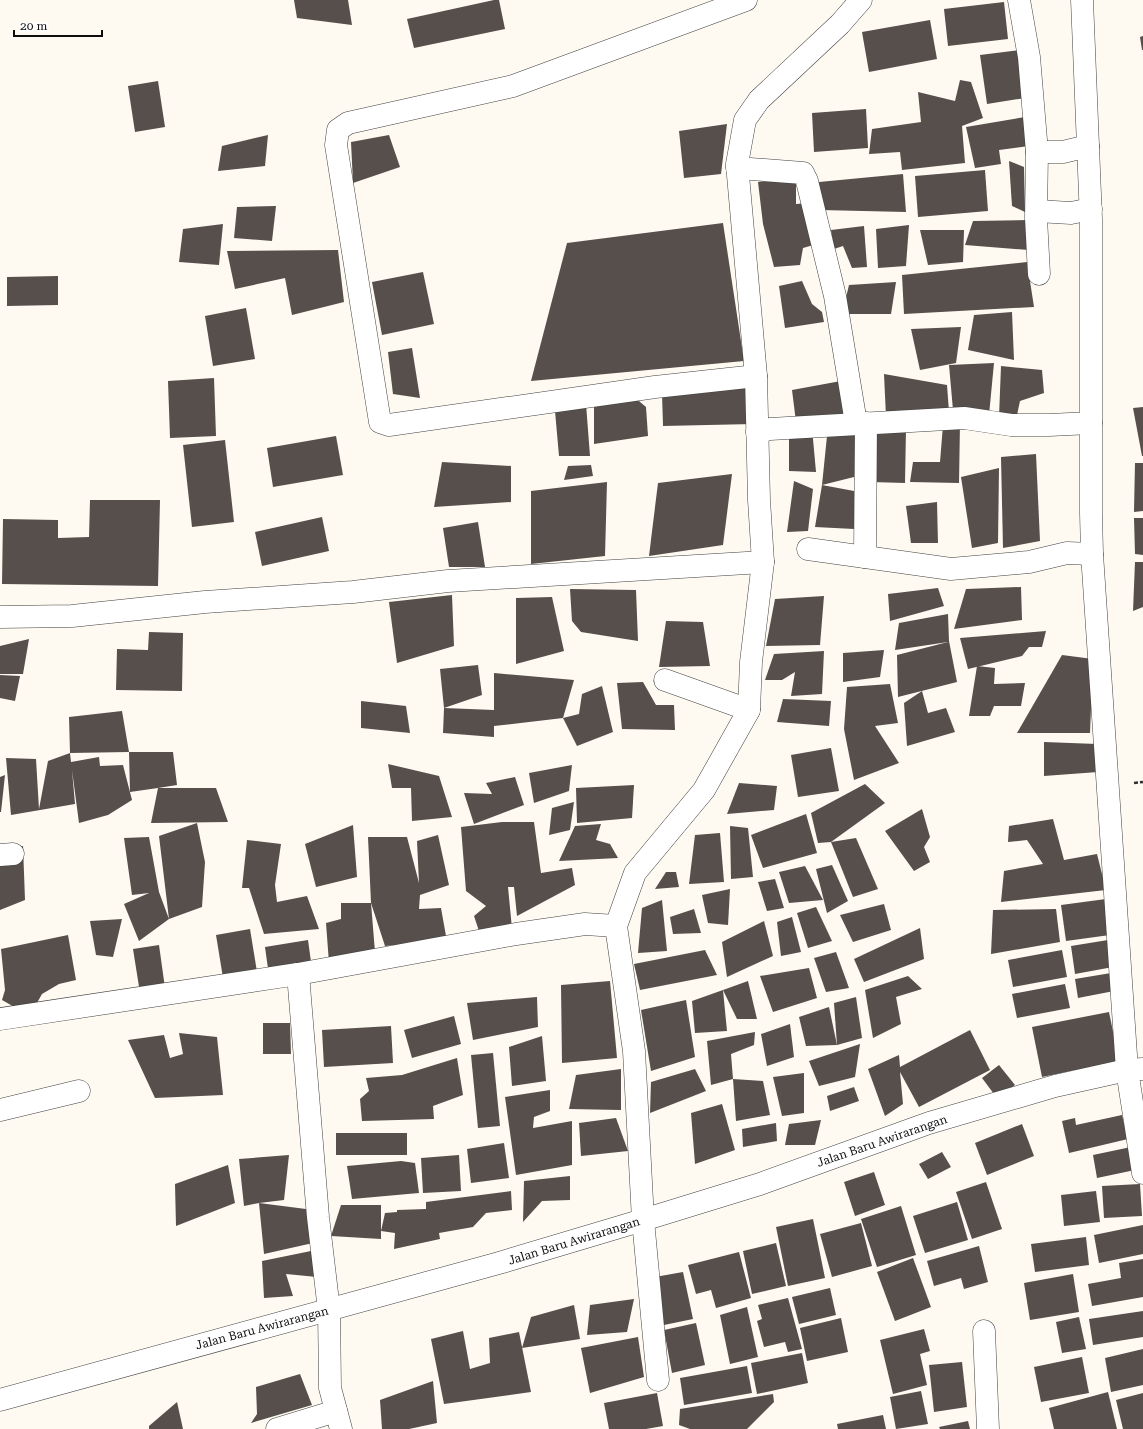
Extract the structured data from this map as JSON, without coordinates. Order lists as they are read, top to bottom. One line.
{"streets":{"street":["Jalan Baru Awirarangan"]},"scale_bar":"20 m"}
